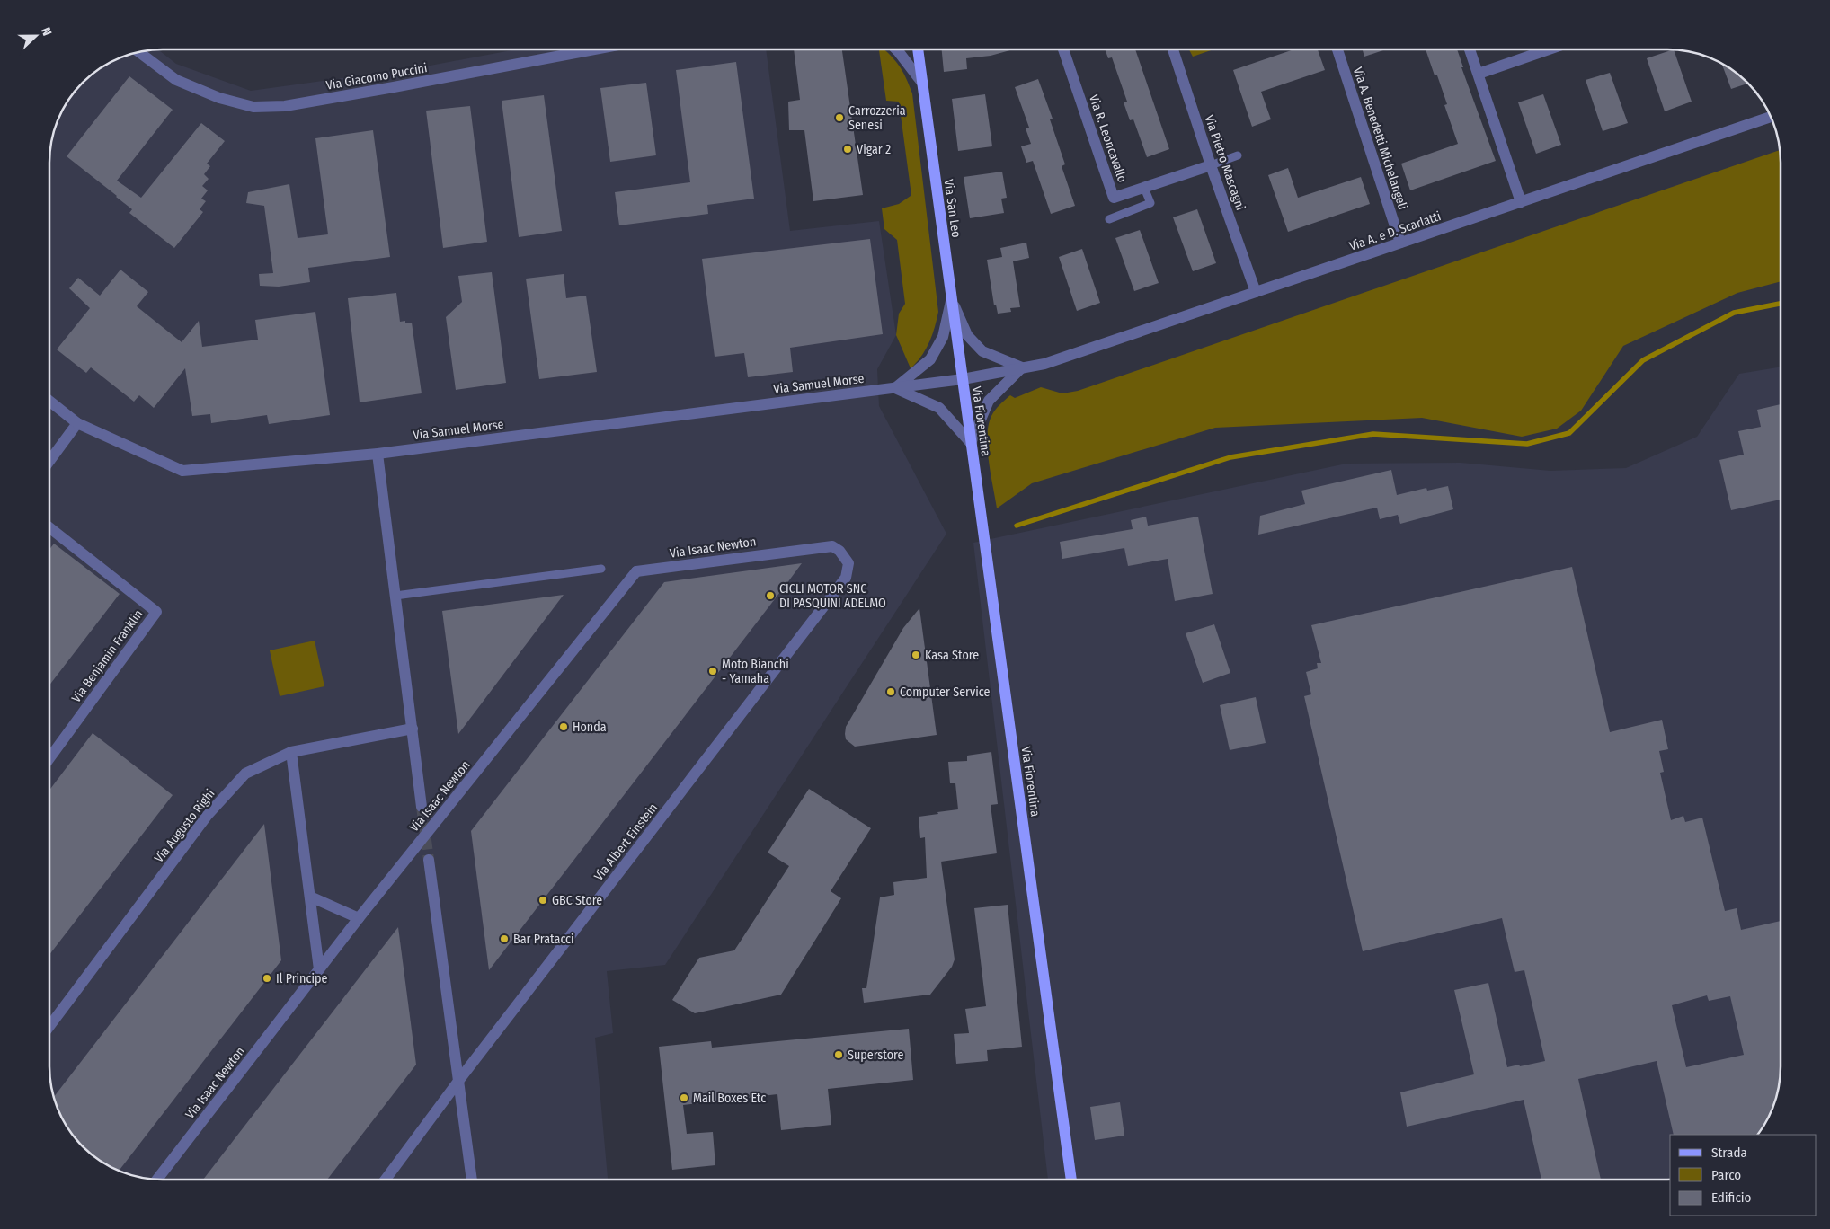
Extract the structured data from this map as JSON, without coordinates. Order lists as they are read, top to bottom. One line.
{"streets":{"main road":["Via San Leo","Via Fiorentina"],"street":["Via Giacomo Puccini","Via R. Leoncavallo","Via A. Benedetti Michelangeli","Via Pietro Mascagni","Via A. e D. Scarlatti","Via Samuel Morse","Via Isaac Newton","Via Benjamin Franklin","Via Augusto Righi","Via Albert Einstein"]},"crossings":[["Via R. Leoncavallo","Via Pietro Mascagni"],["Via A. Benedetti Michelangeli","Via A. e D. Scarlatti"],["Via Pietro Mascagni","Via A. e D. Scarlatti"],["Via San Leo","Via A. e D. Scarlatti"],["Via San Leo","Via Samuel Morse"],["Via San Leo","Via Fiorentina"],["Via A. e D. Scarlatti","Via Samuel Morse"],["Via A. e D. Scarlatti","Via Fiorentina"],["Via Samuel Morse","Via Fiorentina"],["Via Isaac Newton","Via Albert Einstein"]],"places":["Carrozzeria Senesi","Vigar 2","CICLI MOTOR SNC DI PASQUINI ADELMO","Kasa Store","Moto Bianchi - Yamaha","Computer Service","Honda","GBC Store","Bar Pratacci","Il Principe","Superstore","Mail Boxes Etc"],"legend":["Strada","Parco","Edificio"],"north":"right"}
